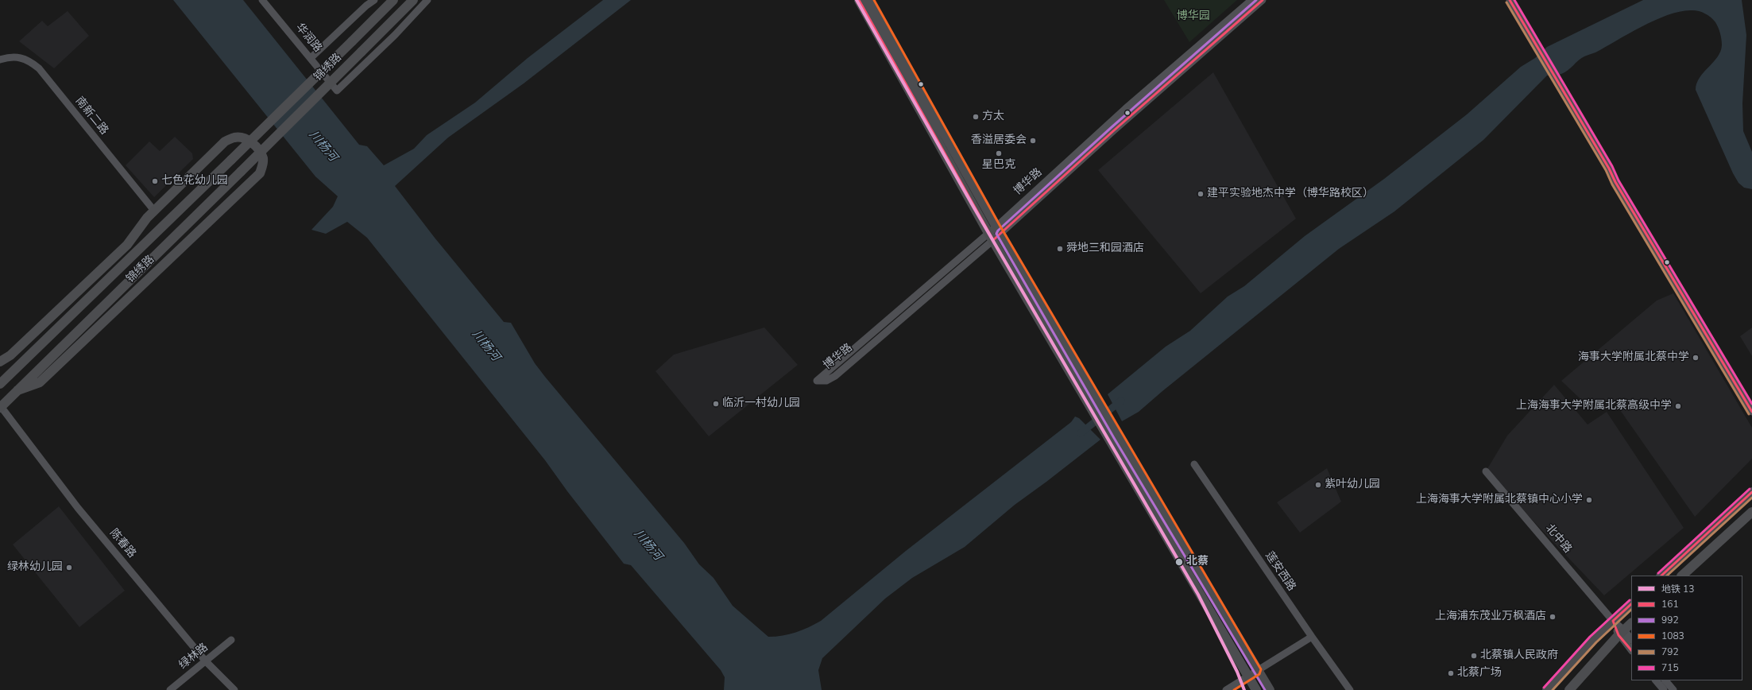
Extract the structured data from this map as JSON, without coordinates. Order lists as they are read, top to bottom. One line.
{"streets":{"main road":["锦绣路"],"street":["华润路","南新二路","博华路","北中路","陈春路","莲安西路","绿林路"]},"crossings":[["锦绣路","南新二路"],["锦绣路","陈春路"],["陈春路","绿林路"]],"water":["川杨河"],"parks":["博华园"],"places":["方太","香溢居委会","星巴克","七色花幼儿园","建平实验地杰中学（博华路校区）","舜地三和园酒店","海事大学附属北蔡中学","临沂一村幼儿园","上海海事大学附属北蔡高级中学","紫叶幼儿园","上海海事大学附属北蔡镇中心小学","北蔡","绿林幼儿园","上海浦东茂业万枫酒店","北蔡镇人民政府","北蔡广场"],"lines":["metro line 13","transit line 161","transit line 992","transit line 1083","transit line 715","transit line 792"],"legend":["地铁 13","161","992","1083","792","715"]}
